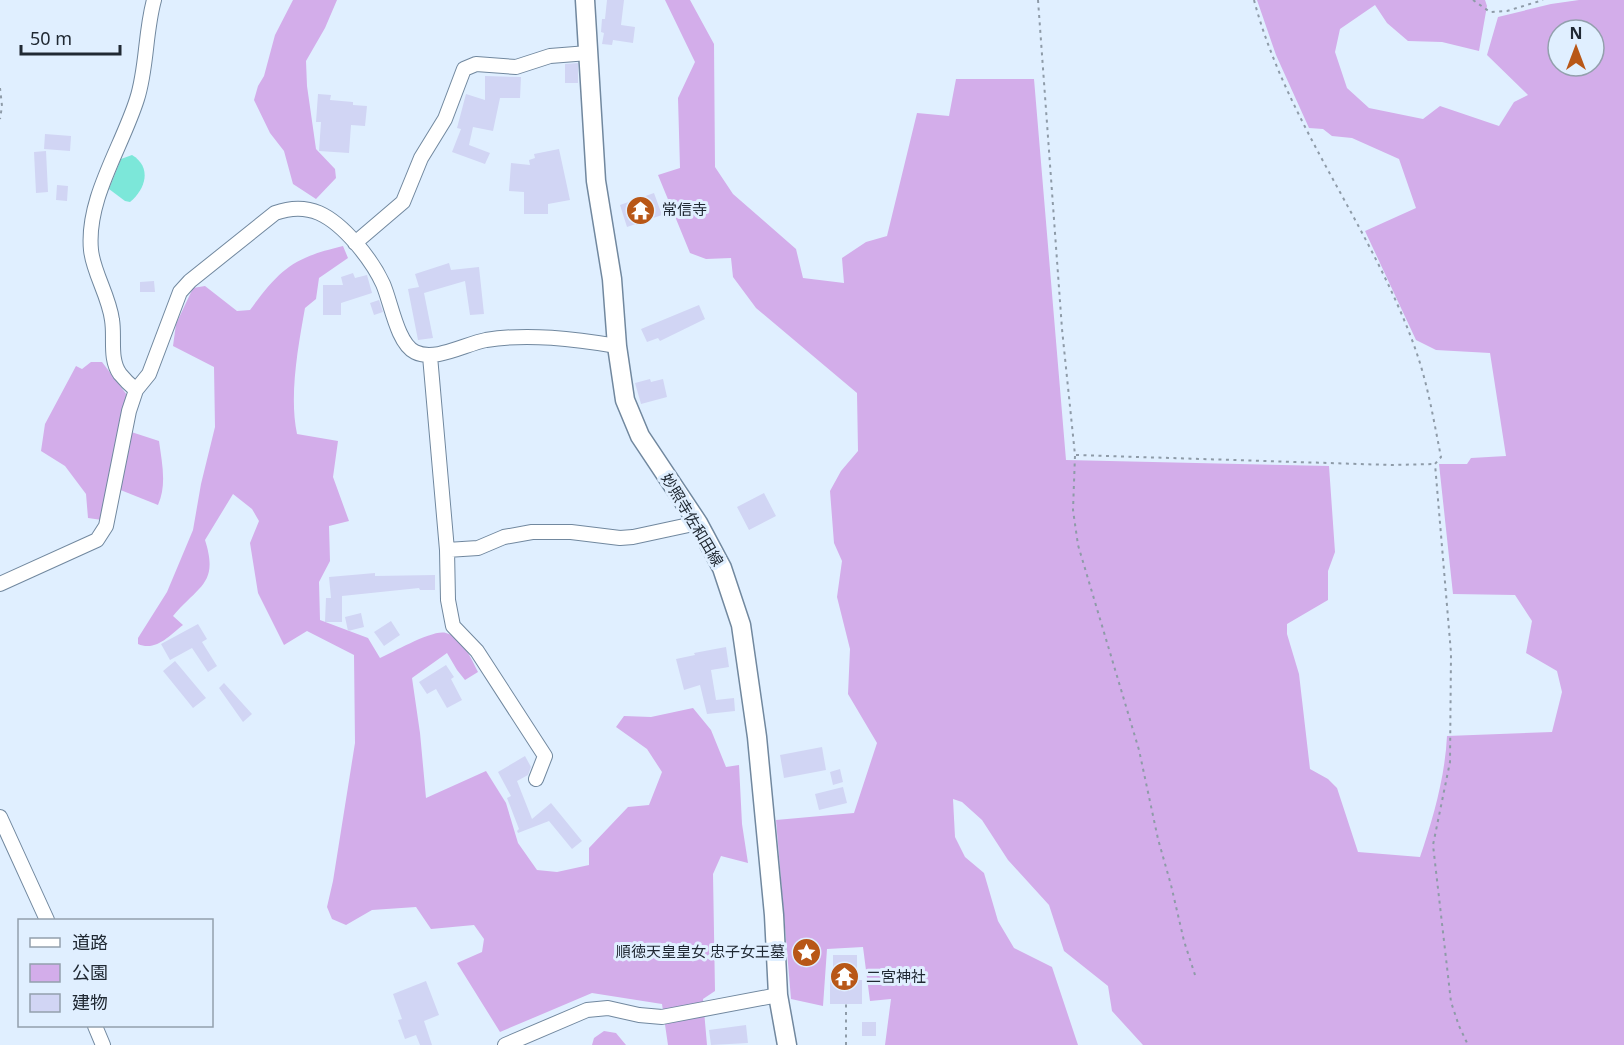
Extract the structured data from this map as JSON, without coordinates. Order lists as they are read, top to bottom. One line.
{"streets":{"main road":["妙照寺佐和田線"]},"places":{"temple":["常信寺","二宮神社"],"place":["順徳天皇皇女 忠子女王墓"]},"legend":["道路","公園","建物"],"scale_bar":"50 m","north":"top"}
